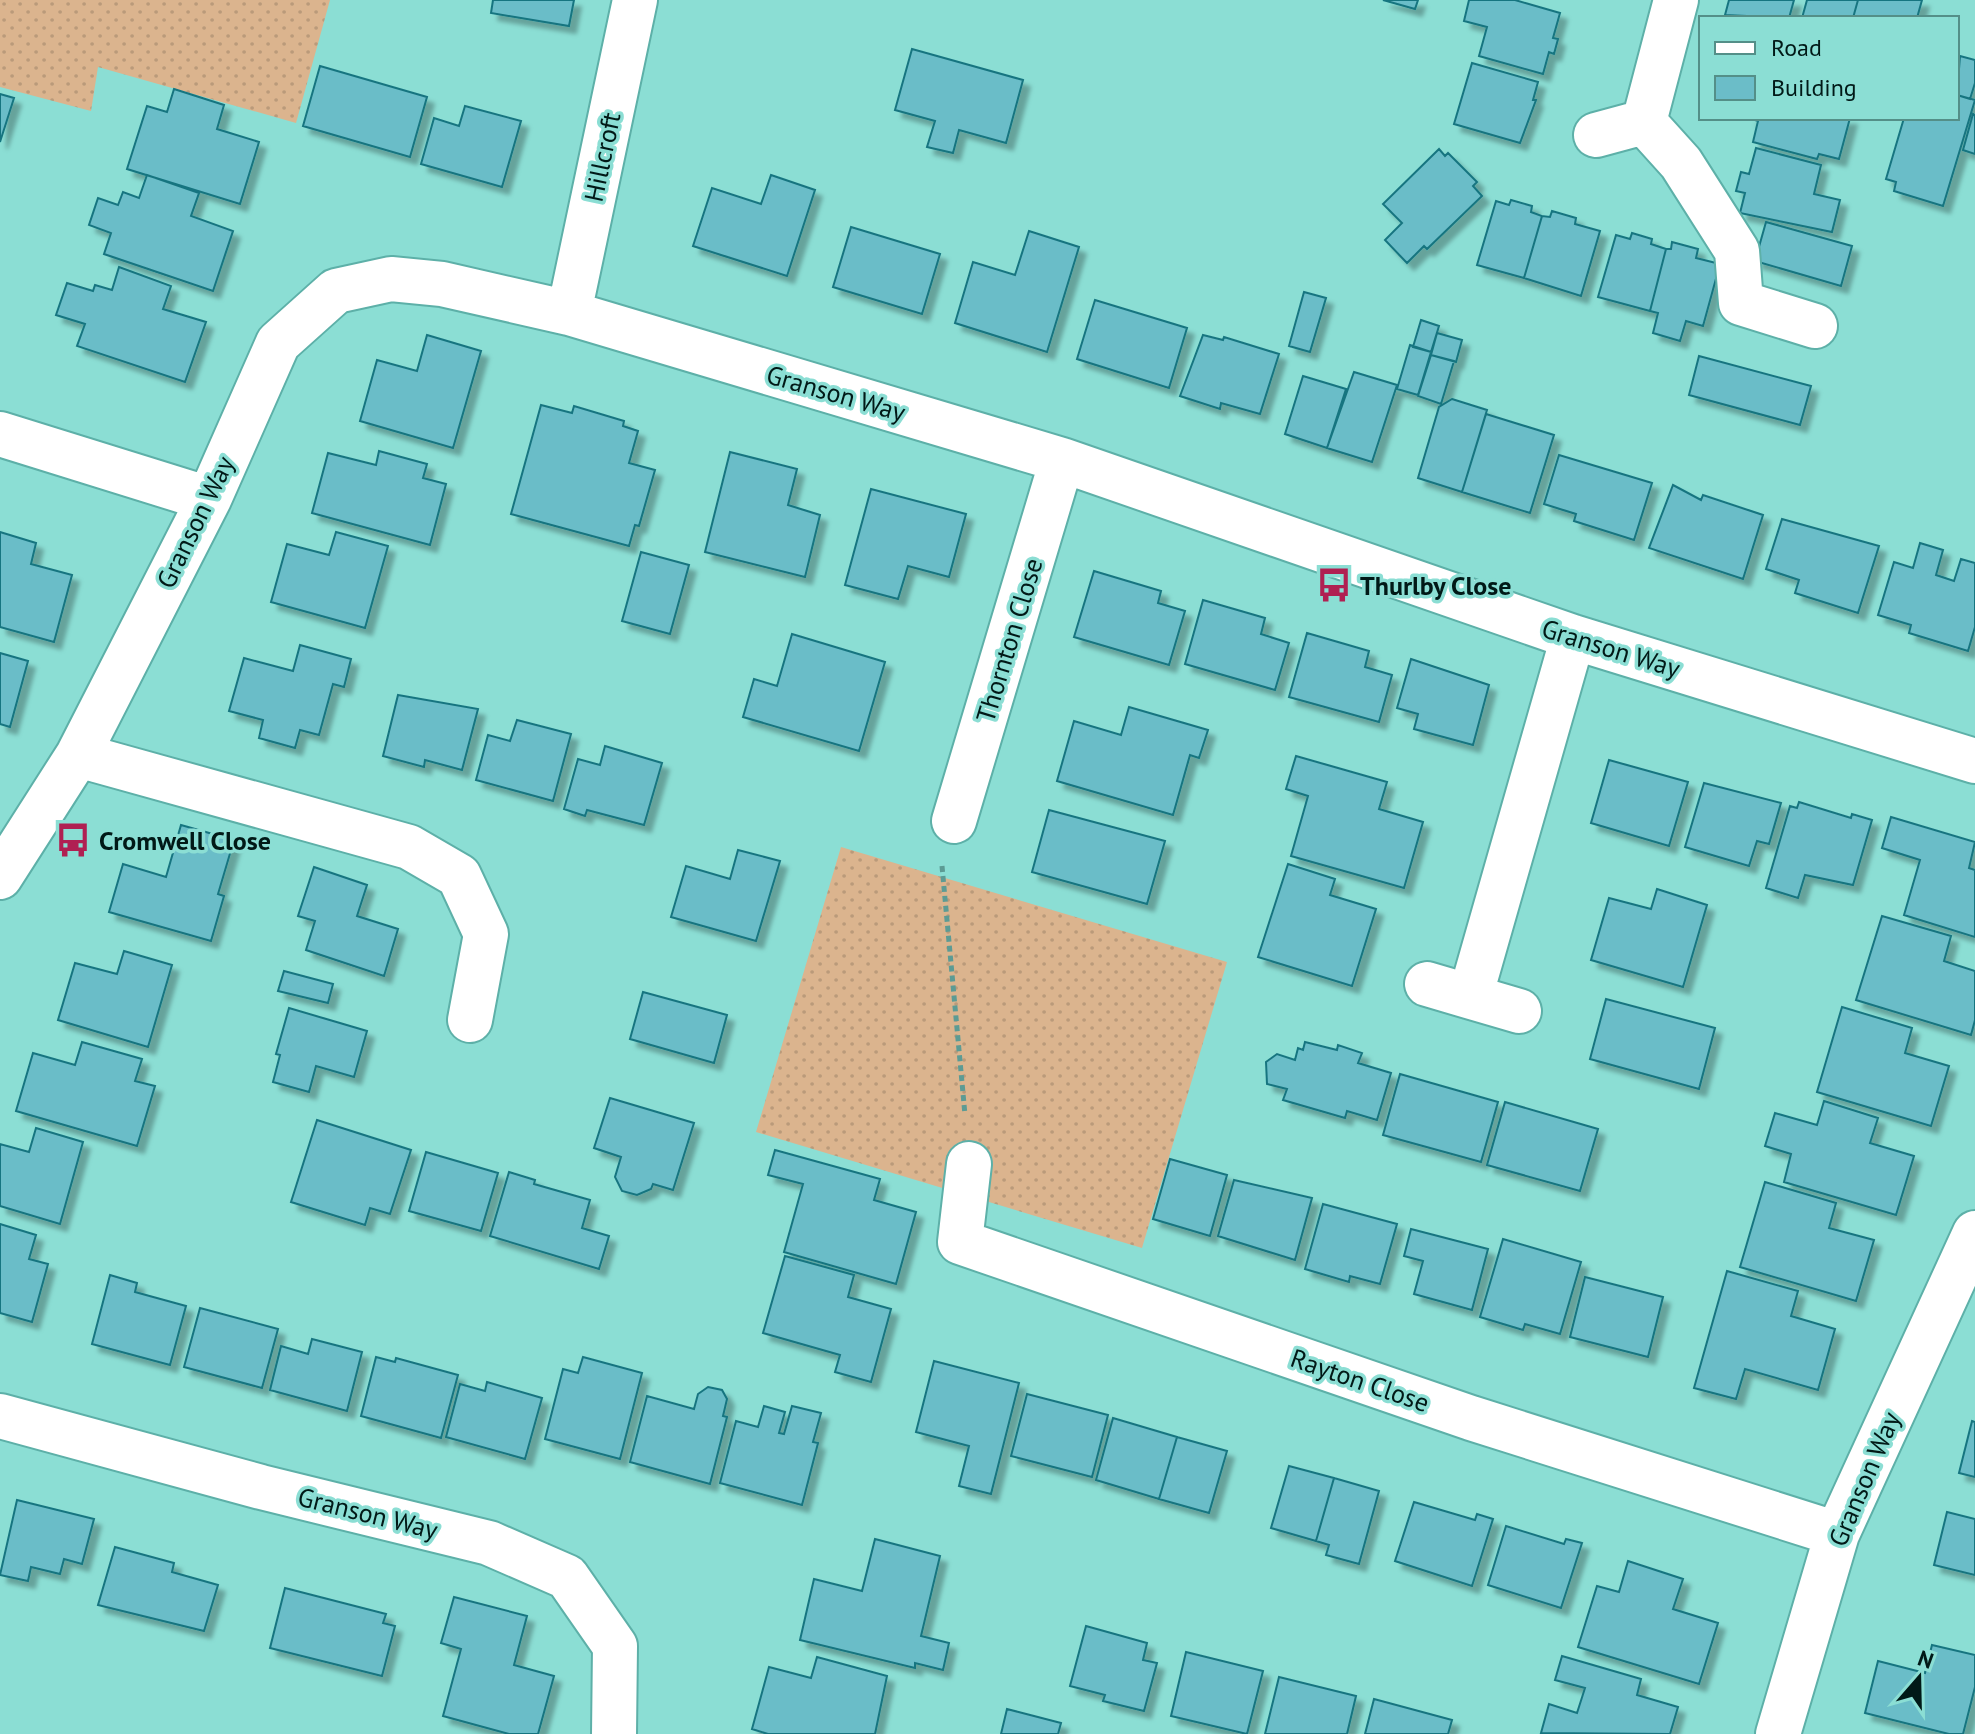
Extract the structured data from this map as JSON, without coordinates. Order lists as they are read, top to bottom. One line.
{"streets":{"street":["Hillcroft","Granson Way","Thornton Close","Rayton Close"]},"crossings":[["Hillcroft","Granson Way"],["Granson Way","Thornton Close"],["Granson Way","Rayton Close"]],"places":{"bus stop":["Thurlby Close","Cromwell Close"]},"legend":["Road","Building"],"north":"top"}
